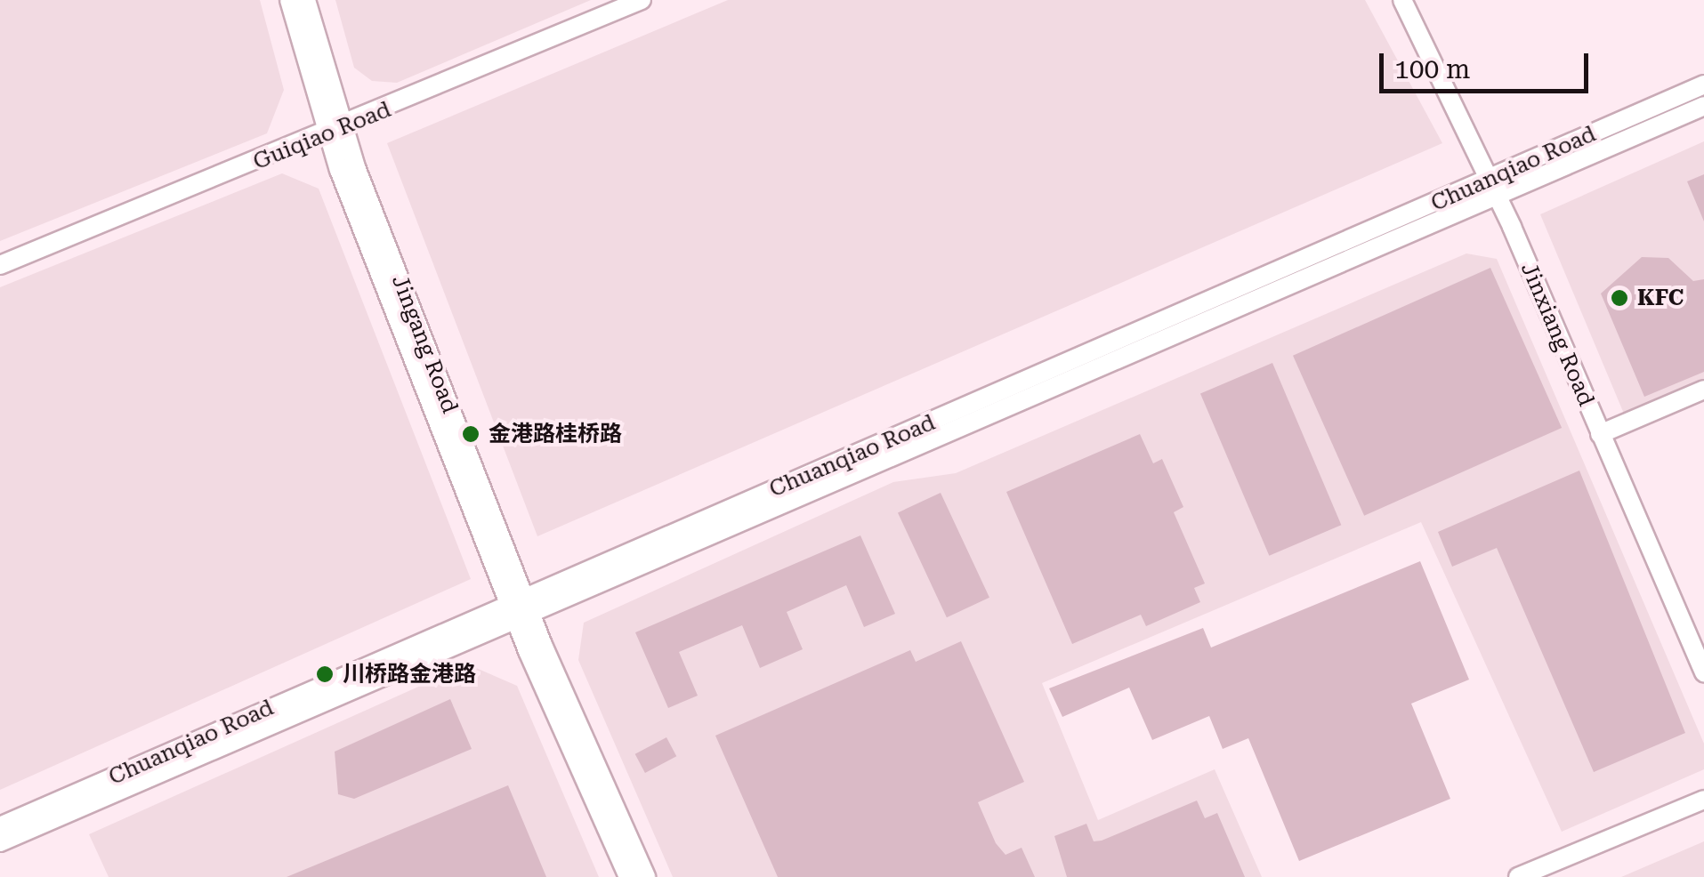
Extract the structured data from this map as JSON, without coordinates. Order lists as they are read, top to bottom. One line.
{"streets":{"street":["Guiqiao Road","Chuanqiao Road","Jinxiang Road","Jingang Road"]},"crossings":[["Guiqiao Road","Jingang Road"],["Chuanqiao Road","Jinxiang Road"],["Chuanqiao Road","Jingang Road"]],"places":["KFC","金港路桂桥路","川桥路金港路"],"scale_bar":"100 m"}
